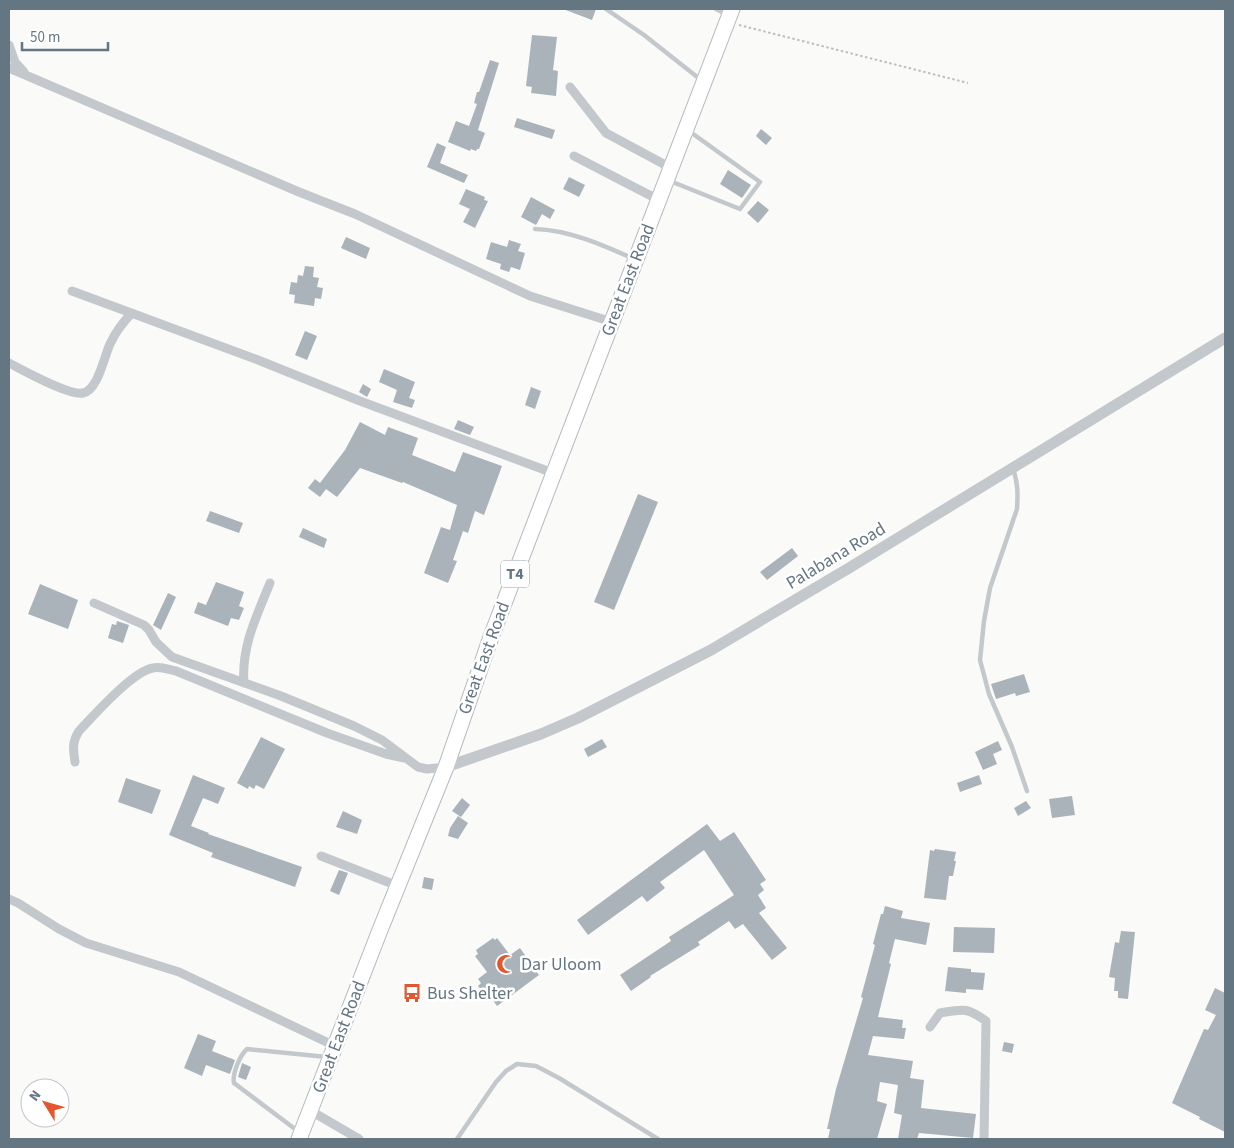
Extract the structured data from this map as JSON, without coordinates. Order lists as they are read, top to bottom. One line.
{"streets":{"highway":["Great East Road","T4"],"street":["Palabana Road"]},"crossings":[["Great East Road","Palabana Road"]],"places":{"mosque":["Dar Uloom"],"bus stop":["Bus Shelter"]},"scale_bar":"50 m","north":"top left"}
